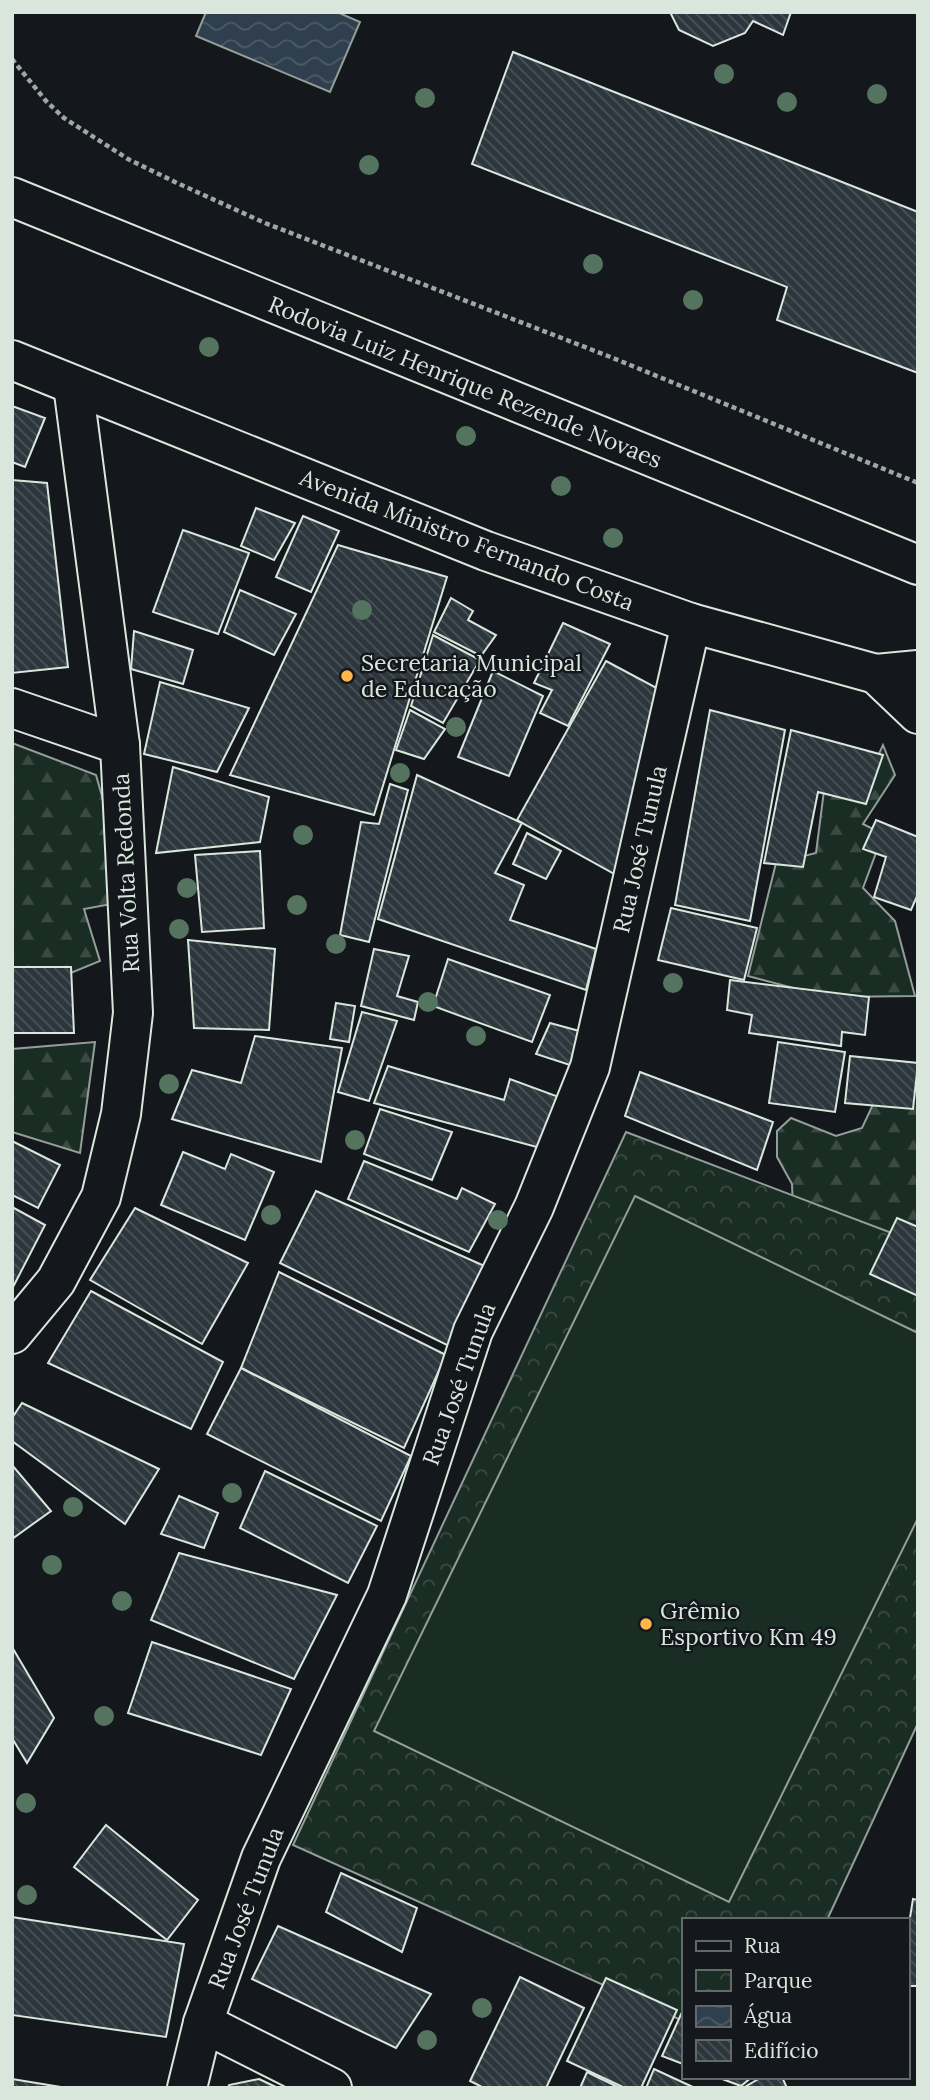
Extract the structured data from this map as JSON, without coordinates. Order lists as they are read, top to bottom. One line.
{"streets":{"main road":["Rodovia Luiz Henrique Rezende Novaes","Avenida Ministro Fernando Costa","Rua José Tunula","Rua Volta Redonda"]},"crossings":[["Avenida Ministro Fernando Costa","Rua José Tunula"],["Avenida Ministro Fernando Costa","Rua Volta Redonda"]],"places":["Secretaria Municipal de Educação","Grêmio Esportivo Km 49"],"legend":["Rua","Parque","Água","Edifício"]}
